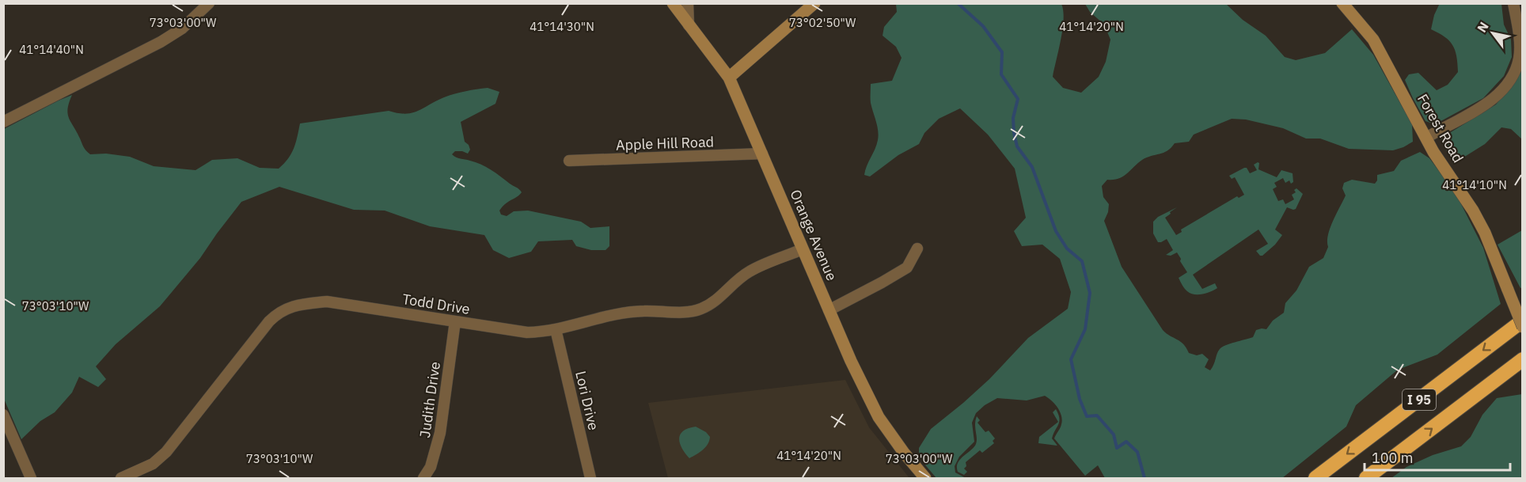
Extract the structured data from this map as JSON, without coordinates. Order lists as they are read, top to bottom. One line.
{"streets":{"highway":["I 95"],"main road":["Forest Road","Orange Avenue"],"street":["Apple Hill Road","Todd Drive","Judith Drive","Lori Drive"]},"crossings":[["Apple Hill Road","Orange Avenue"],["Orange Avenue","Todd Drive"],["Todd Drive","Judith Drive"],["Todd Drive","Lori Drive"]],"scale_bar":"100 m","north":"top left","coordinates":["73°03'00\"W","73°02'50\"W","41°14'30\"N","41°14'20\"N","41°14'40\"N","41°14'10\"N","73°03'10\"W"]}
